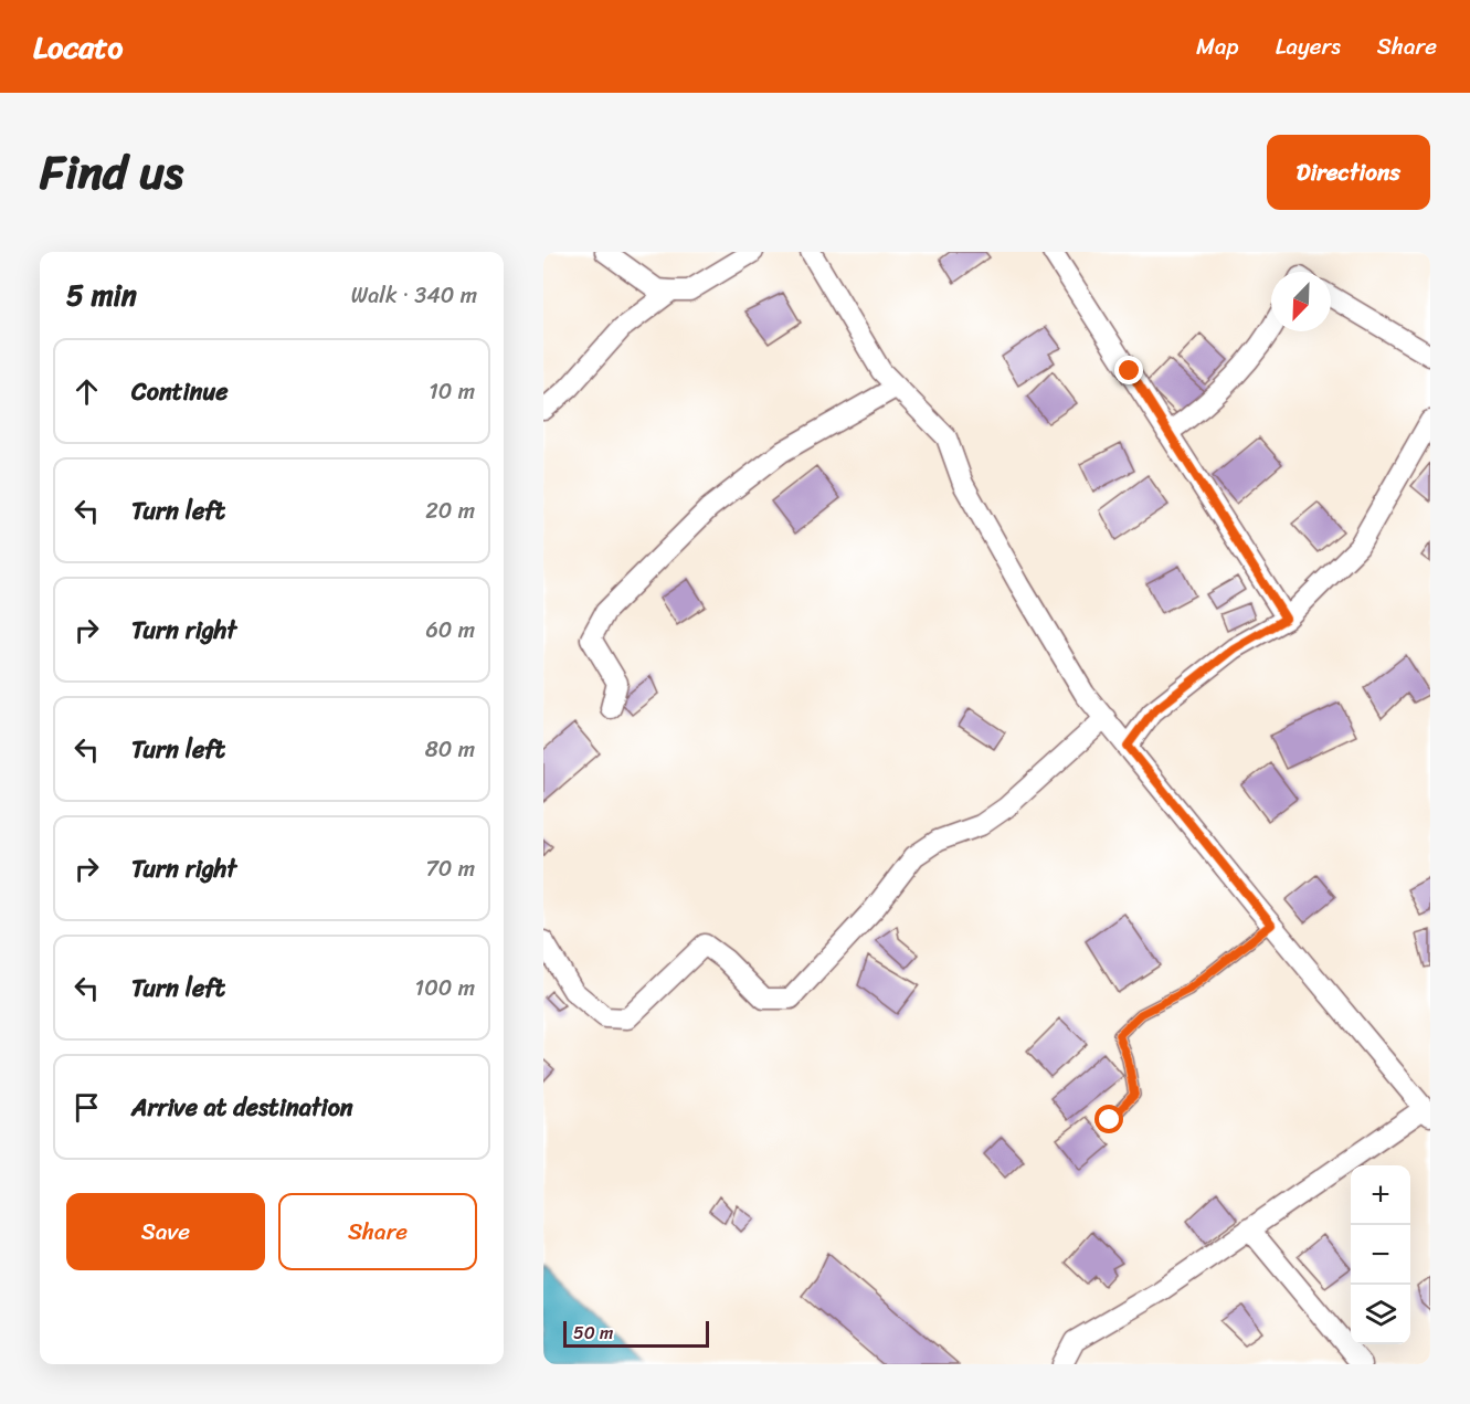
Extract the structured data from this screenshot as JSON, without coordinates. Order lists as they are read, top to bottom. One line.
{"scale_bar":"50 m","north":"bottom left","page":{"header":"Locato","nav":["Map","Layers","Share"],"title":"Find us","buttons":["Directions",["Save","Share"]],"heading":["5 min","Walk · 340 m"],"list":[["Continue","10 m"],["Turn left","20 m"],["Turn right","60 m"],["Turn left","80 m"],["Turn right","70 m"],["Turn left","100 m"],"Arrive at destination"],"map_buttons":["+","−"],"scale":"50 m"}}
